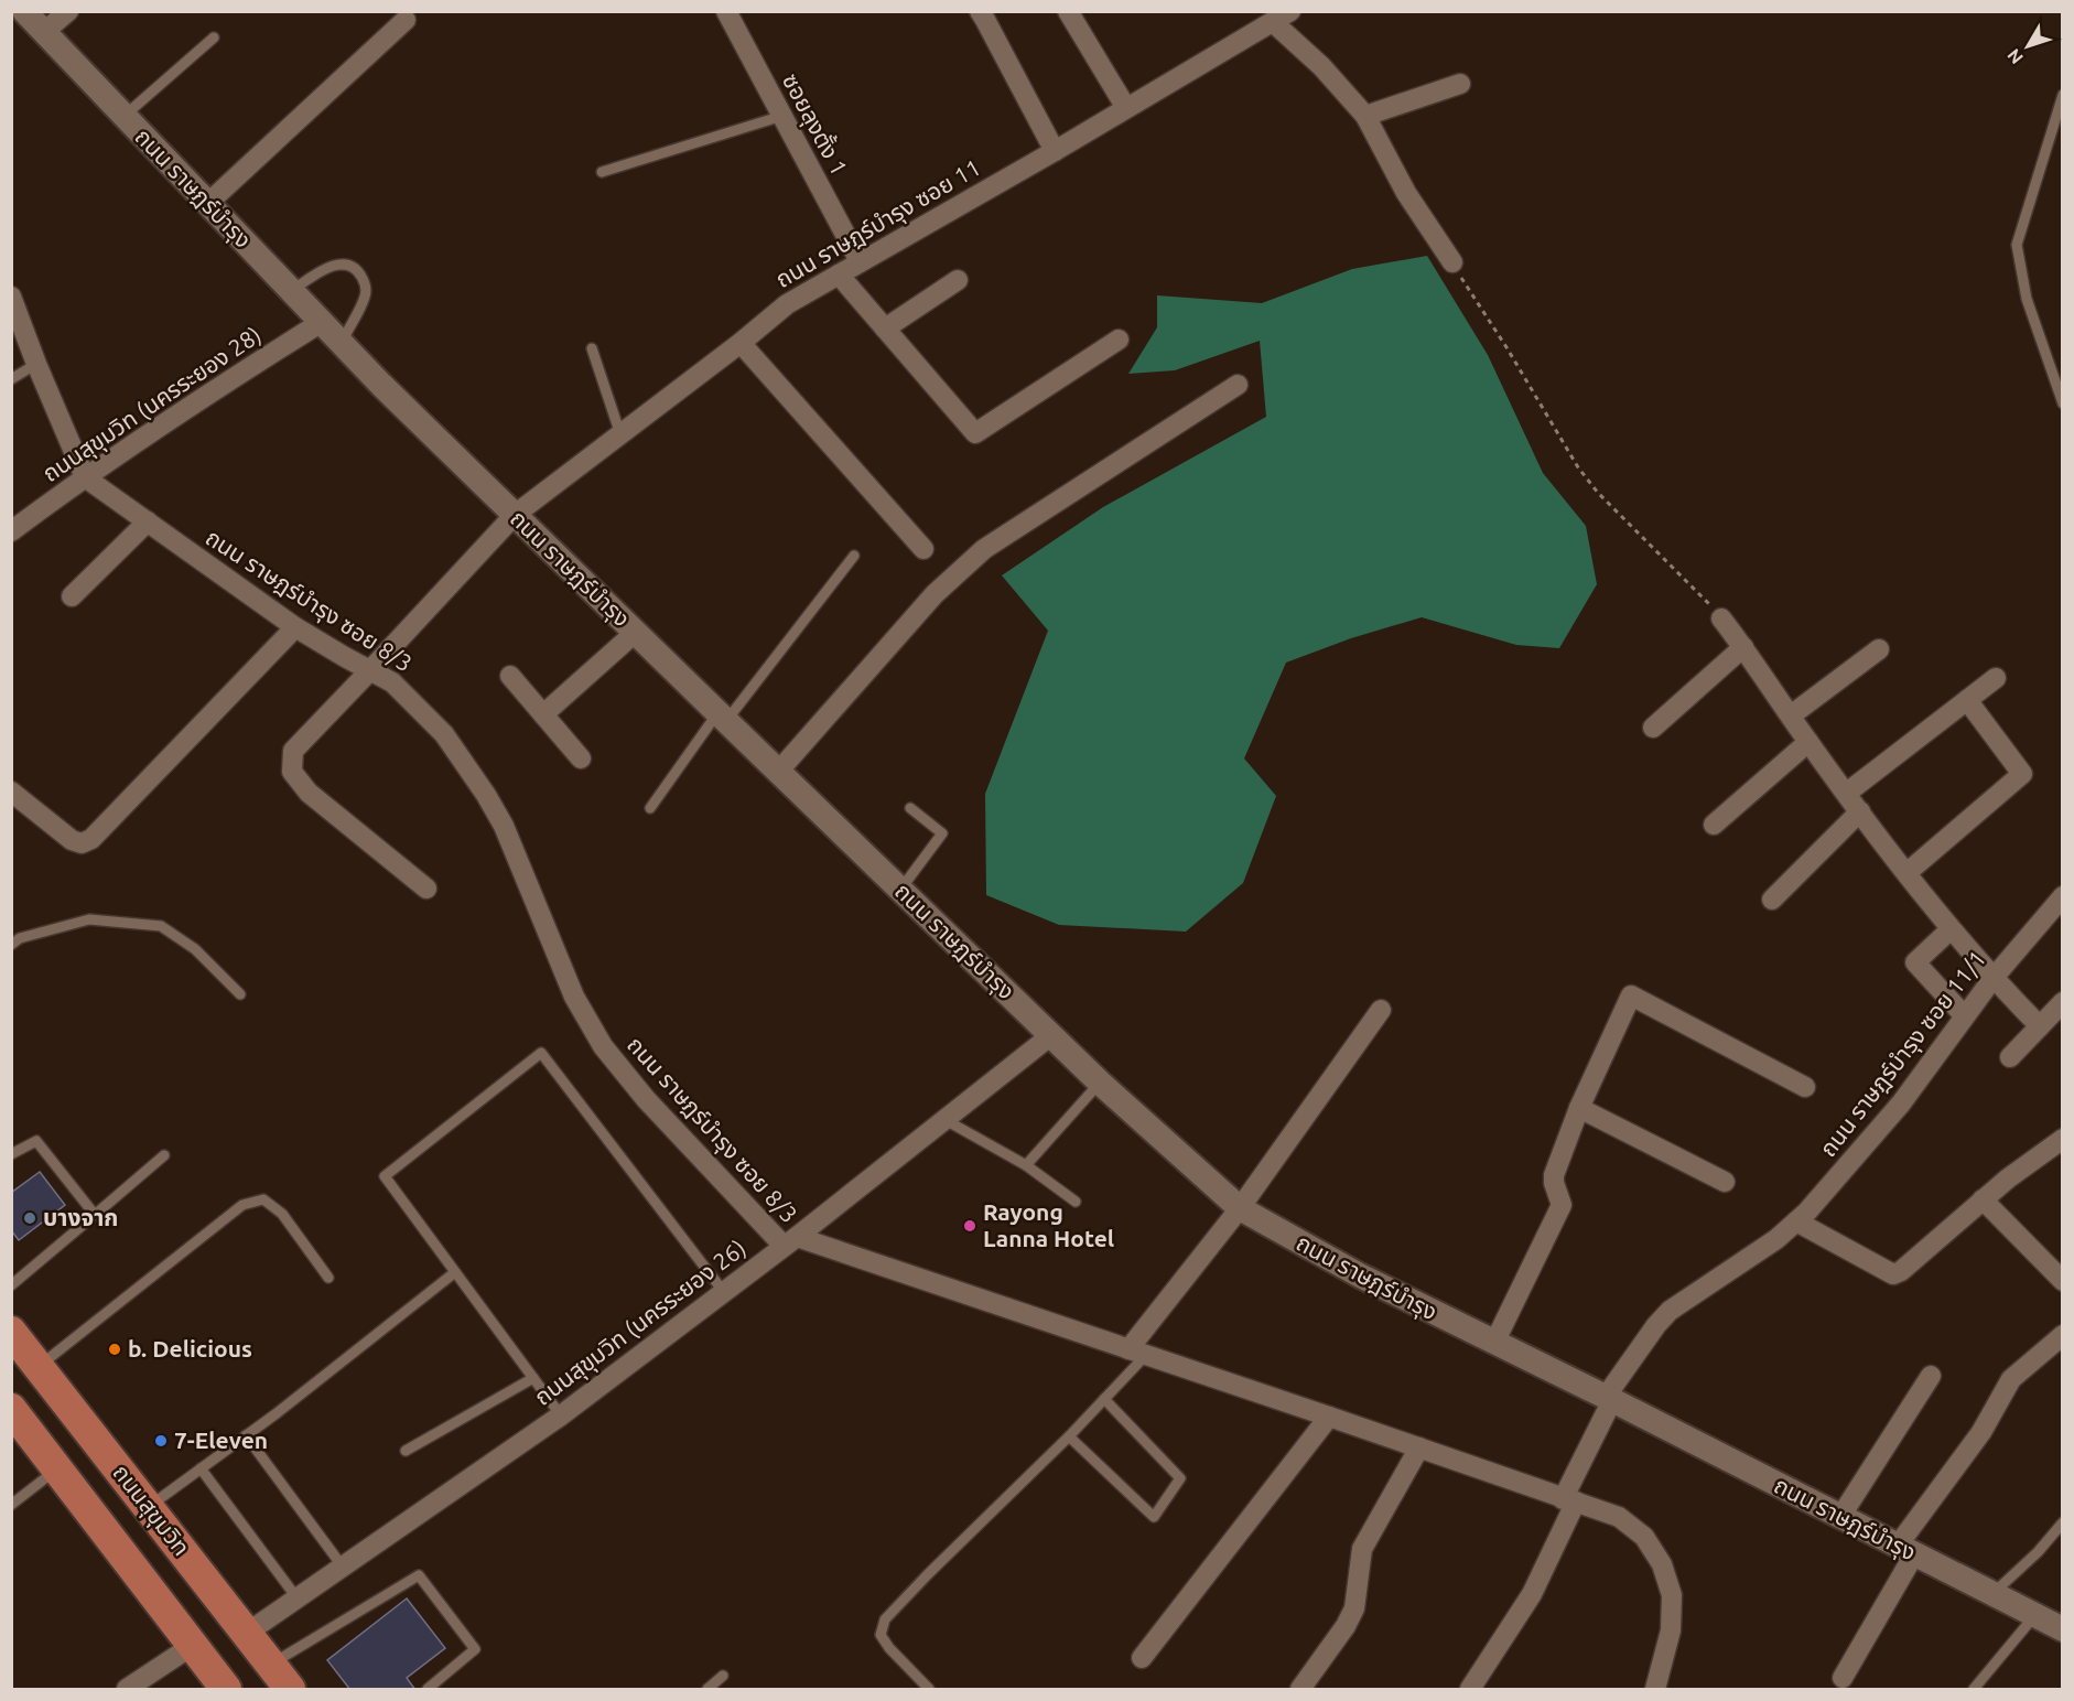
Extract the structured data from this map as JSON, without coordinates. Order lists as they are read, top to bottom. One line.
{"streets":{"main road":["ถนนสุขุมวิท"],"street":["ซอยลุงตั้ง 1","ถนน ราษฎร์บำรุง","ถนน ราษฎร์บำรุง ซอย 11","ถนนสุขุมวิท (นครระยอง 28)","ถนน ราษฎร์บำรุง ซอย 8/3","ถนน ราษฎร์บำรุง ซอย 11/1","ถนนสุขุมวิท (นครระยอง 26)"]},"crossings":[["ซอยลุงตั้ง 1","ถนน ราษฎร์บำรุง ซอย 11"],["ถนน ราษฎร์บำรุง","ถนน ราษฎร์บำรุง ซอย 11"],["ถนน ราษฎร์บำรุง","ถนนสุขุมวิท (นครระยอง 28)"],["ถนน ราษฎร์บำรุง","ถนน ราษฎร์บำรุง ซอย 11/1"],["ถนน ราษฎร์บำรุง","ถนนสุขุมวิท (นครระยอง 26)"],["ถนน ราษฎร์บำรุง ซอย 11","ถนน ราษฎร์บำรุง ซอย 8/3"],["ถนนสุขุมวิท (นครระยอง 28)","ถนน ราษฎร์บำรุง ซอย 8/3"],["ถนน ราษฎร์บำรุง ซอย 8/3","ถนนสุขุมวิท (นครระยอง 26)"],["ถนนสุขุมวิท (นครระยอง 26)","ถนนสุขุมวิท"]],"places":["บางจาก","Rayong Lanna Hotel","b. Delicious","7-Eleven"],"north":"bottom left"}
